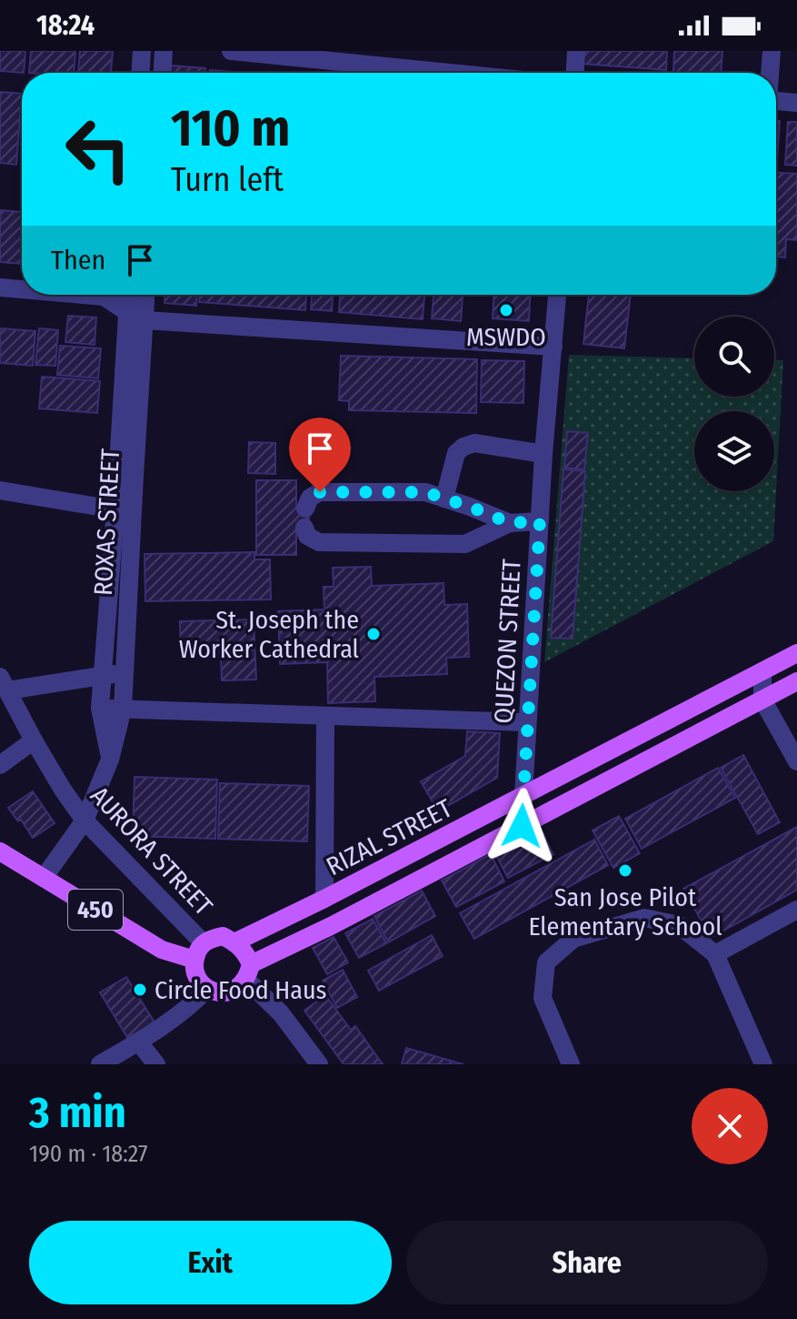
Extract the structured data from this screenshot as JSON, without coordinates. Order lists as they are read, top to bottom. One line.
{"streets":{"main road":["RIZAL STREET","450"],"street":["ROXAS STREET","QUEZON STREET","AURORA STREET"]},"crossings":[["ROXAS STREET","AURORA STREET"],["ROXAS STREET","450"],["QUEZON STREET","RIZAL STREET"],["RIZAL STREET","AURORA STREET"],["RIZAL STREET","450"],["AURORA STREET","450"]],"places":["MSWDO","St. Joseph the Worker Cathedral","San Jose Pilot Elementary School","Circle Food Haus"],"page":{"status":"18:24","turn":["110 m","Turn left"],"then":"Then","heading":["3 min","190 m · 18:27"],"buttons":["Exit","Share"]}}
